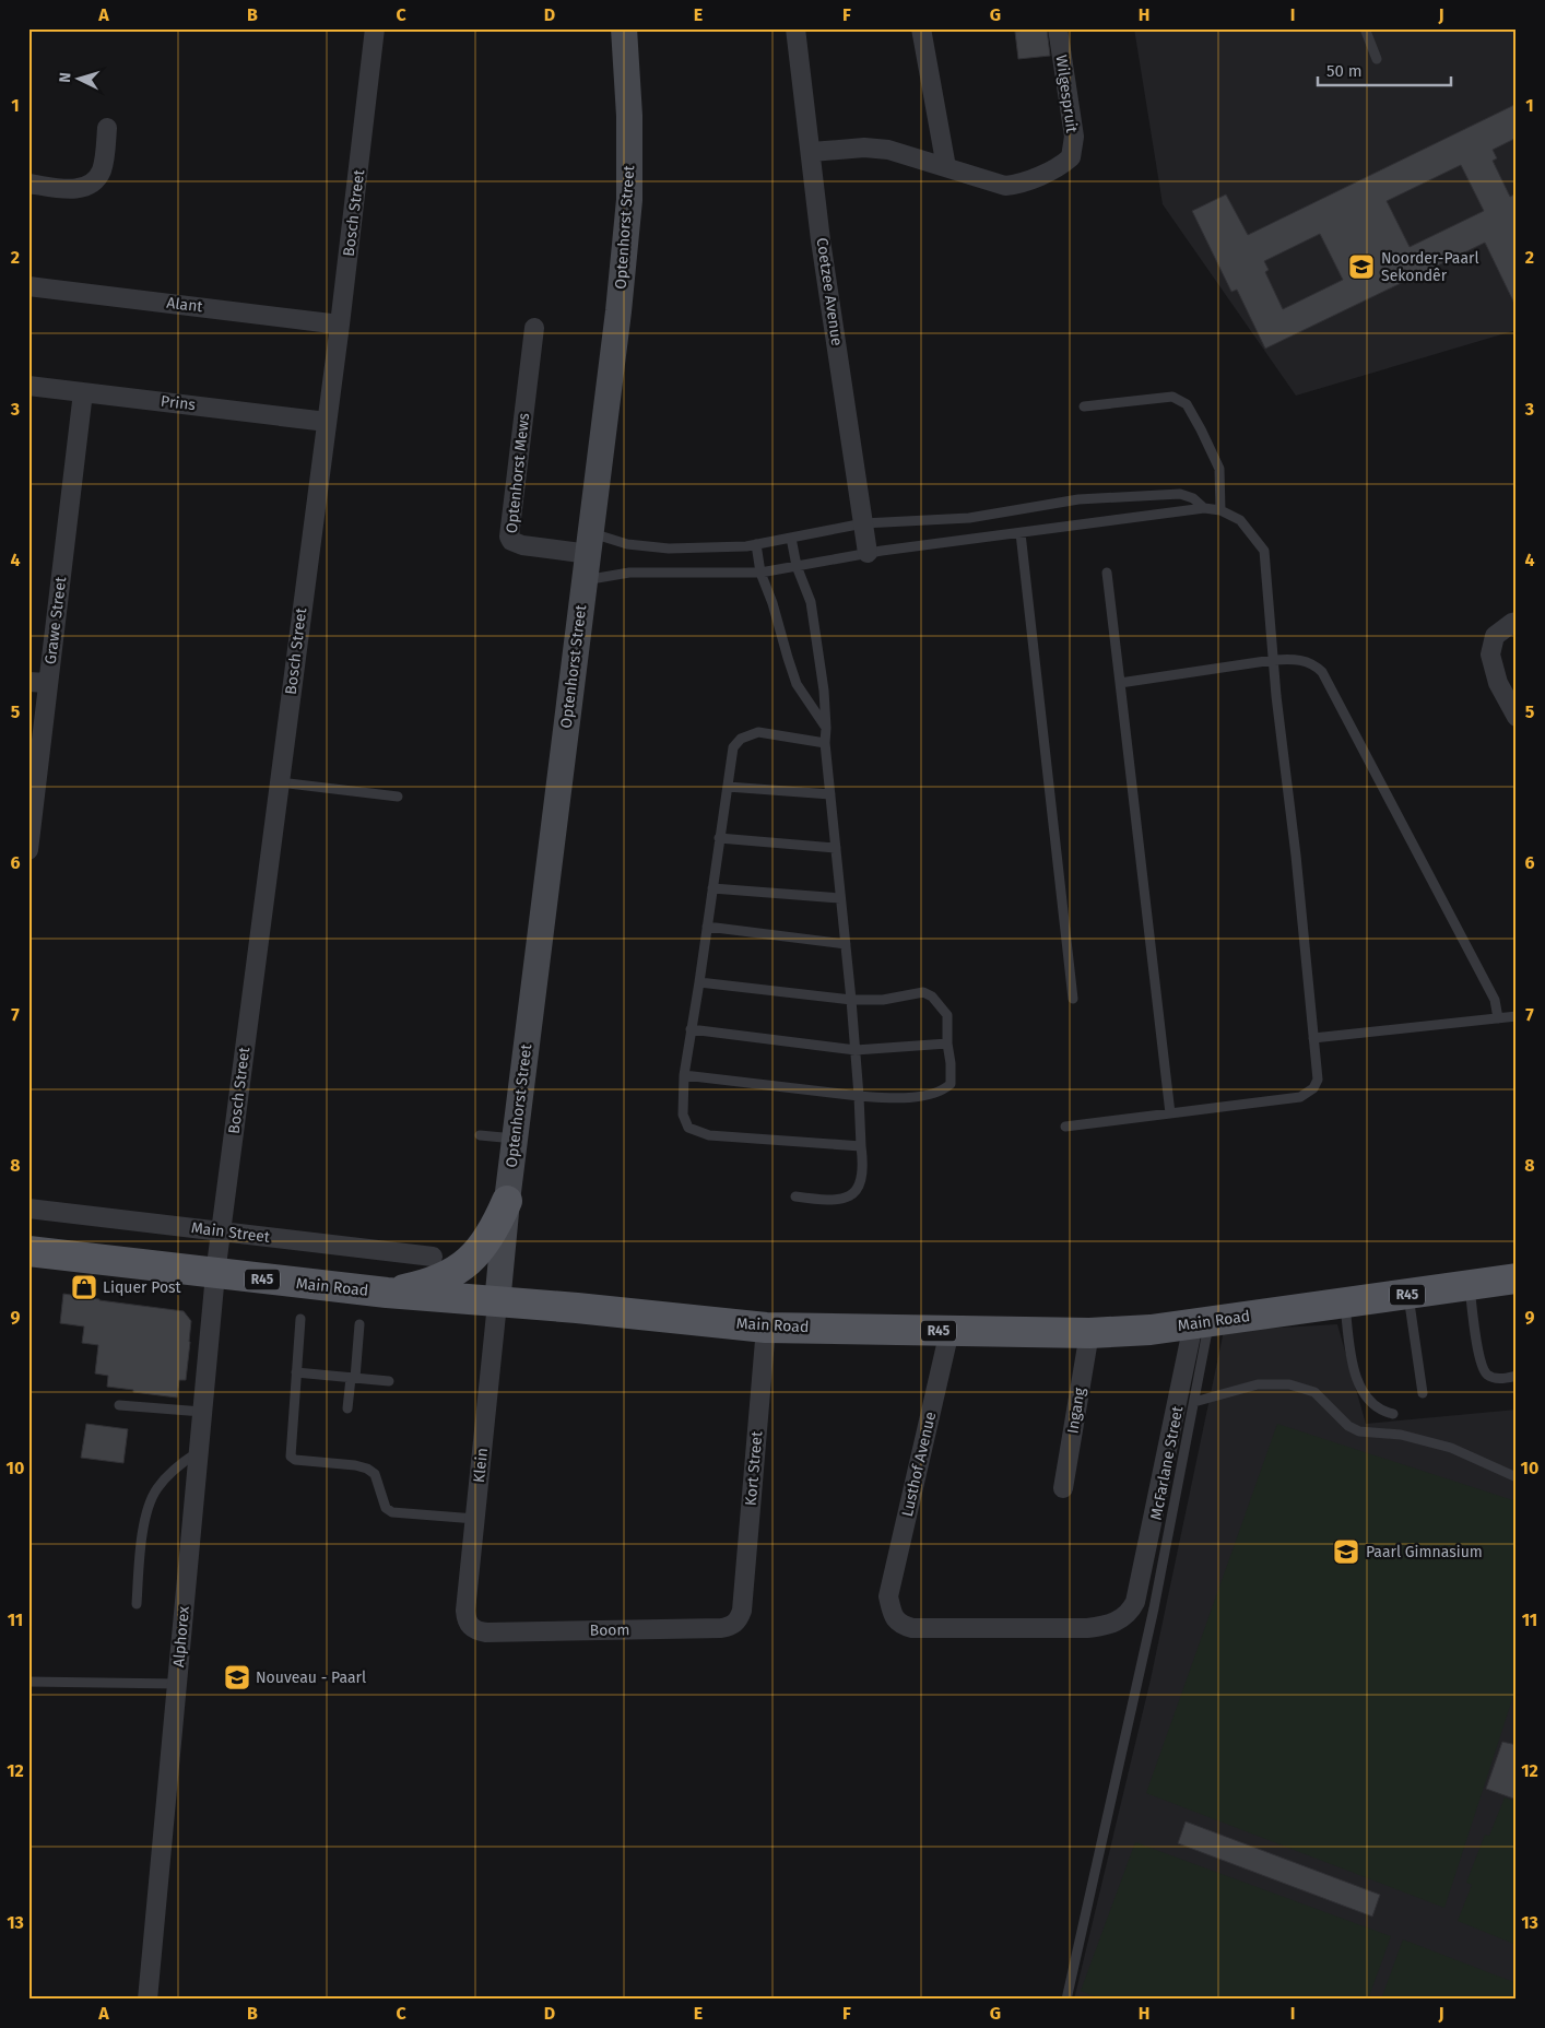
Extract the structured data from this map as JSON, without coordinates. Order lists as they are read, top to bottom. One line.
{"streets":{"main road":["Optenhorst Street","R45","Main Road"],"street":["Wilgespruit","Bosch Street","Coetzee Avenue","Alant","Prins","Optenhorst Mews","Grawe Street","Main Street","Ingang","Lusthof Avenue","Klein","Kort Street","Boom","Alphorex"],"lane":["McFarlane Street"]},"crossings":[["Wilgespruit","Coetzee Avenue"],["Bosch Street","Alant"],["Bosch Street","Prins"],["Bosch Street","Main Street"],["Bosch Street","Main Road"],["Bosch Street","Alphorex"],["Optenhorst Street","Optenhorst Mews"],["Optenhorst Street","Main Road"],["Optenhorst Street","Klein"],["Prins","Grawe Street"],["Main Road","Ingang"],["Main Road","McFarlane Street"],["Main Road","Lusthof Avenue"],["Main Road","Klein"],["Main Road","Kort Street"],["Main Road","Alphorex"],["McFarlane Street","Lusthof Avenue"],["Klein","Boom"],["Kort Street","Boom"]],"places":{"school or university":["Noorder-Paarl Sekondêr","Paarl Gimnasium","Nouveau - Paarl"],"shop":["Liquer Post"]},"scale_bar":"50 m","north":"left","grid":{"columns":["A","B","C","D","E","F","G","H","I","J"],"rows":["1","2","3","4","5","6","7","8","9","10","11","12","13"]}}
